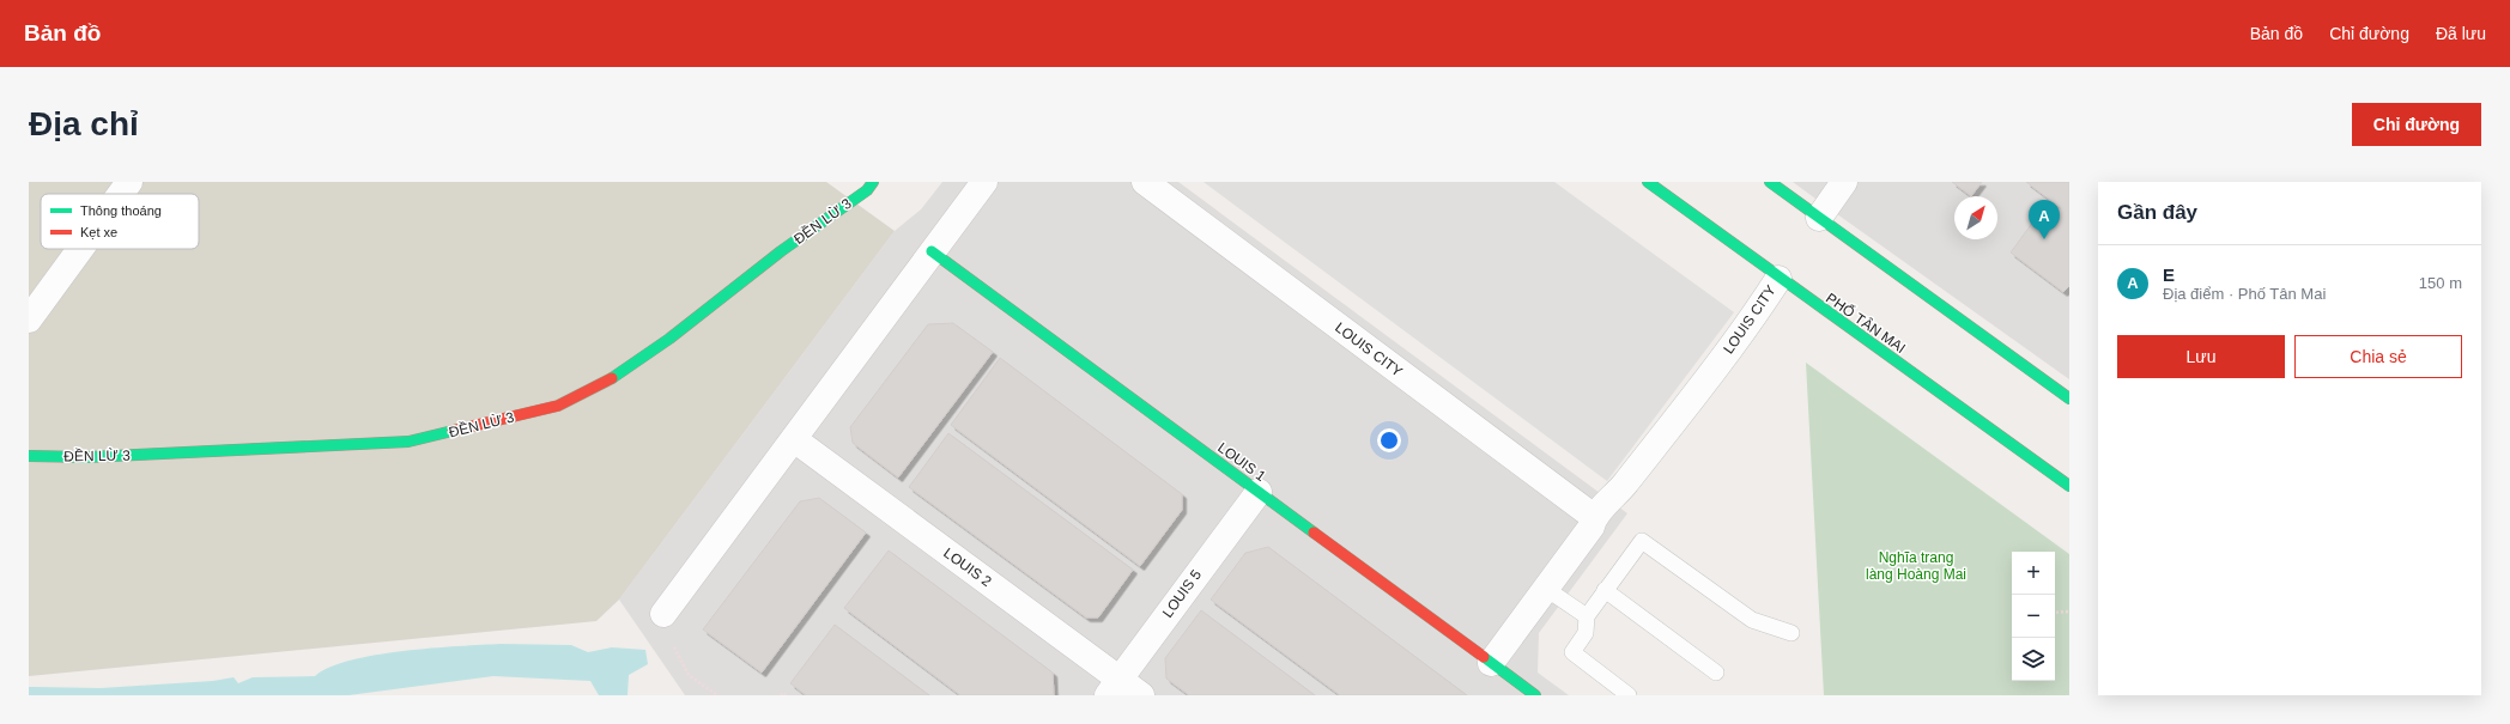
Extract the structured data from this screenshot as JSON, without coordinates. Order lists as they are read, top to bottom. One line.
{"streets":{"street":["ĐỀN LỪ 3","LOUIS CITY","PHỐ TÂN MAI","LOUIS 1","LOUIS 2","LOUIS 5"]},"crossings":[["LOUIS CITY","PHỐ TÂN MAI"],["LOUIS CITY","LOUIS 1"],["LOUIS 1","LOUIS 5"],["LOUIS 2","LOUIS 5"]],"parks":["Nghĩa trang làng Hoàng Mai"],"legend":["Thông thoáng","Kẹt xe"],"north":"top right","page":{"header":"Bản đồ","nav":["Bản đồ","Chỉ đường","Đã lưu"],"buttons":["Chỉ đường",["Lưu","Chia sẻ"]],"title":"Địa chỉ","heading":"Gần đây","pins":"A","list":[{"mark":"A","name":"E","note":"Địa điểm · Phố Tân Mai","value":"150 m"}],"map_buttons":["+","−"]}}
